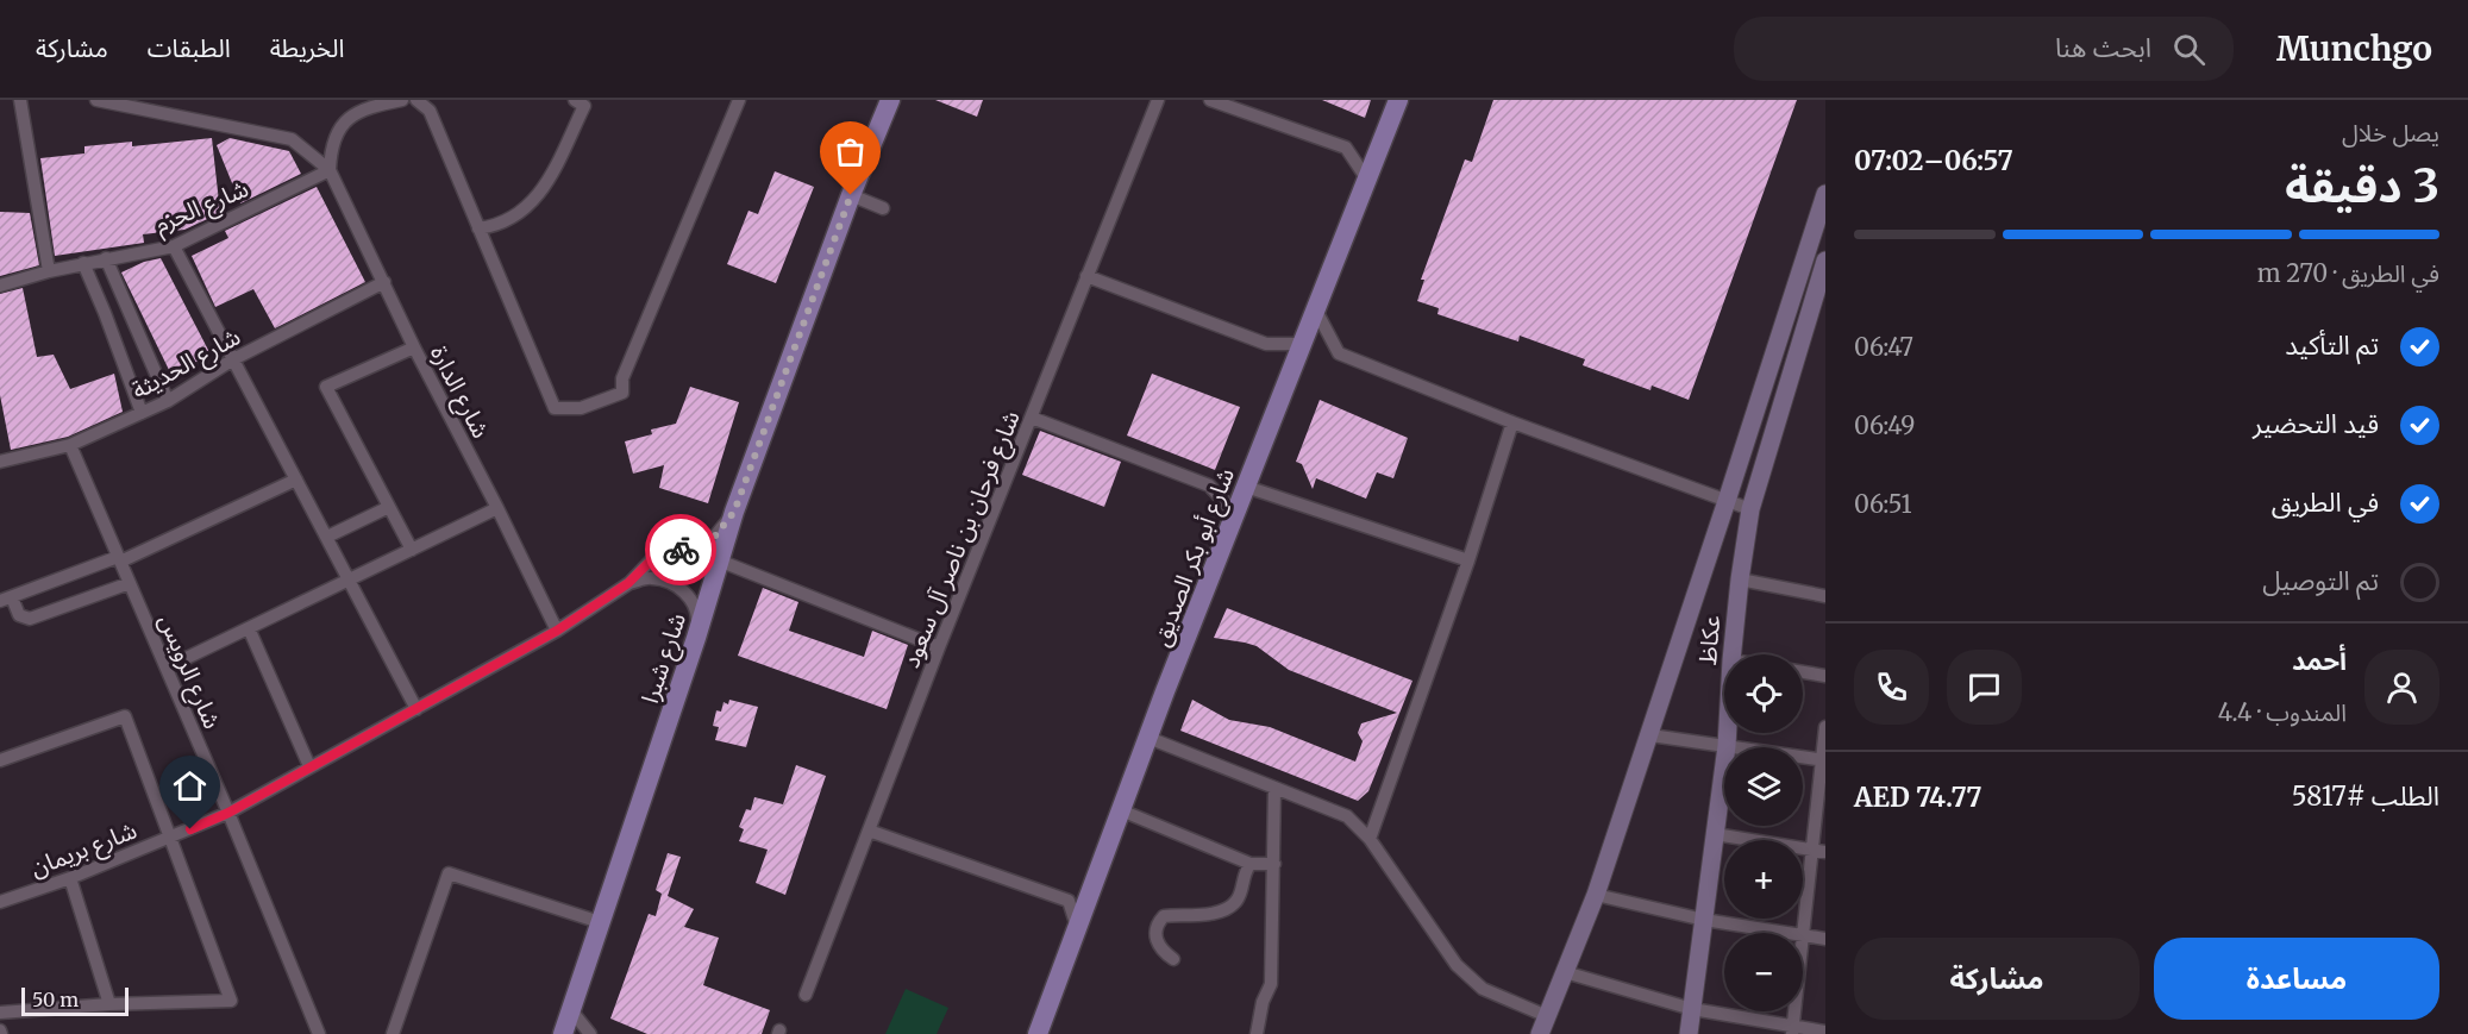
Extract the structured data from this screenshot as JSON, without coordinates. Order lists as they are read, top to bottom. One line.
{"streets":{"main road":["شارع أبو بكر الصديق","شارع شبرا"],"street":["شارع الحزم","شارع الحديثة","شارع الدارة","شارع فرحان بن ناصر آل سعود","عكاظ","شارع الرويس","شارع بريمان"]},"crossings":[["شارع الحزم","شارع الدارة"],["شارع الحديثة","شارع الدارة"],["شارع الحديثة","شارع الرويس"],["شارع الدارة","شارع بريمان"],["شارع شبرا","شارع بريمان"],["شارع الرويس","شارع بريمان"]],"scale_bar":"50 m","page":{"header":"Munchgo","search":"ابحث هنا","nav":["الخريطة","الطبقات","مشاركة"],"heading":["3 دقيقة","يصل خلال","06:57–07:02"],"panel":["أحمد","المندوب · 4.4","الطلب #5817","AED 74.77"],"bar":"في الطريق · 270 m","list":[["تم التأكيد","06:47"],["قيد التحضير","06:49"],["في الطريق","06:51"],"تم التوصيل"],"map_buttons":["+","−"],"buttons":["مساعدة","مشاركة"],"scale":"50 m"}}
